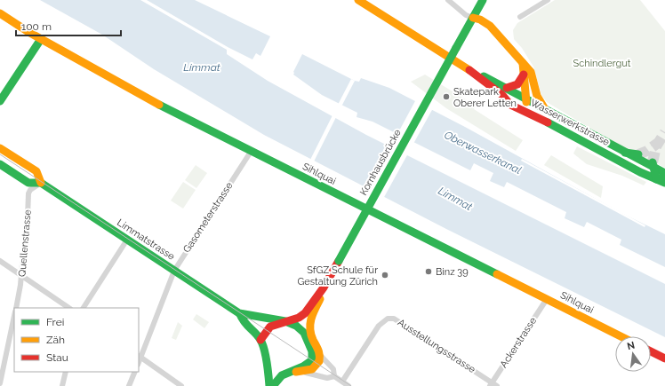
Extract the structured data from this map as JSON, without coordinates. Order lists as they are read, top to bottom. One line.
{"streets":{"main road":["Wasserwerkstrasse","Kornhausbrücke","Sihlquai","Limmatstrasse"],"street":["Gasometerstrasse","Quellenstrasse","Ackerstrasse","Ausstellungsstrasse"]},"crossings":[["Sihlquai","Gasometerstrasse"],["Sihlquai","Ackerstrasse"],["Gasometerstrasse","Limmatstrasse"],["Limmatstrasse","Quellenstrasse"],["Ackerstrasse","Ausstellungsstrasse"]],"water":["Limmat","Oberwasserkanal"],"parks":["Schindlergut"],"places":["Skatepark Oberer Letten","Binz 39","SfGZ Schule für Gestaltung Zürich"],"legend":["Frei","Zäh","Stau"],"scale_bar":"100 m","north":"top"}
